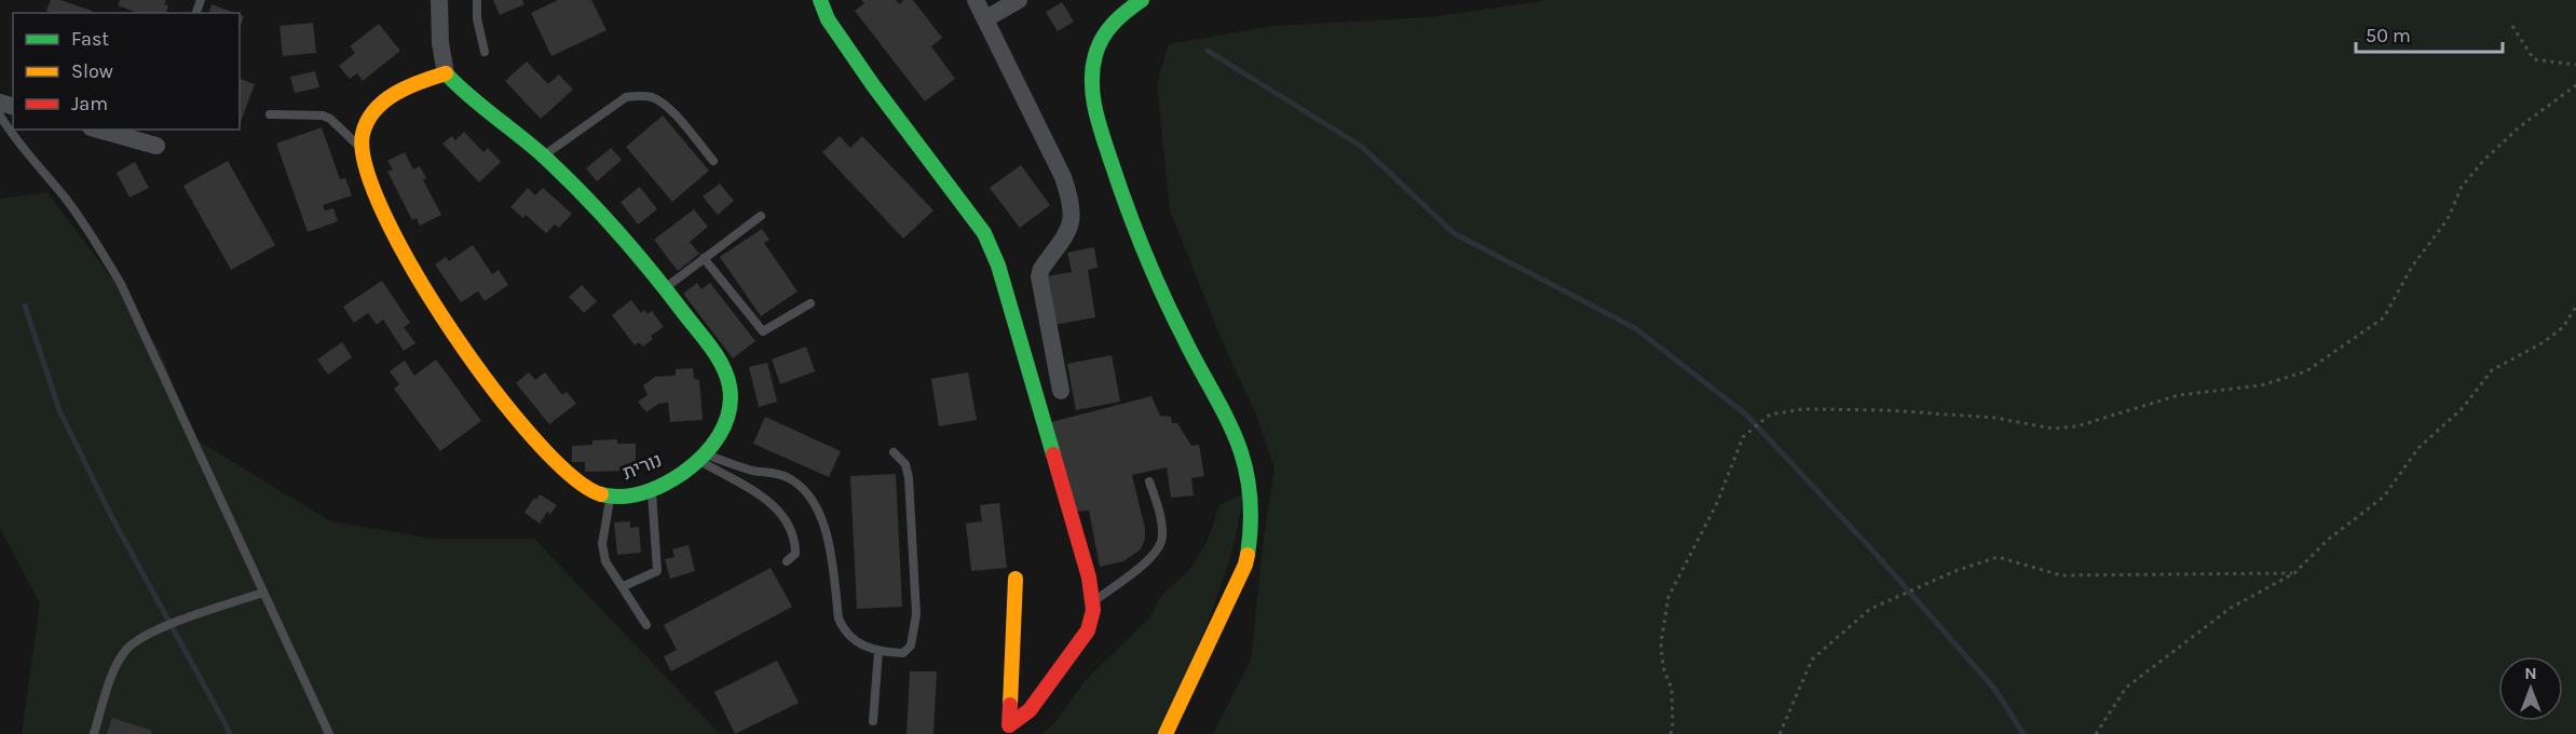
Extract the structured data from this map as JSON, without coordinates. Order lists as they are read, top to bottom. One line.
{"streets":{"street":["נורית"]},"legend":["Fast","Slow","Jam"],"scale_bar":"50 m","north":"top"}
